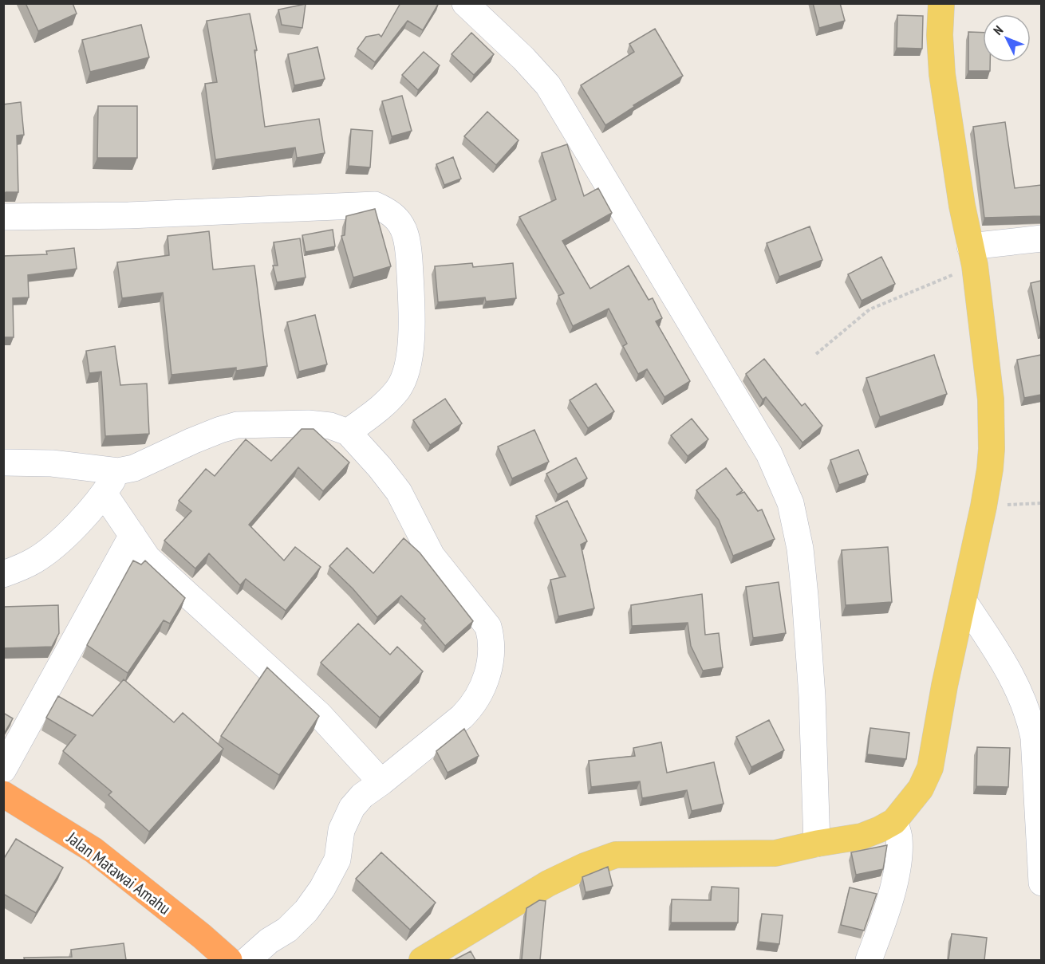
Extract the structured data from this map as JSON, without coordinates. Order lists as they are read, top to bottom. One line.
{"streets":{"highway":["Jalan Matawai Amahu"]},"north":"top left"}
